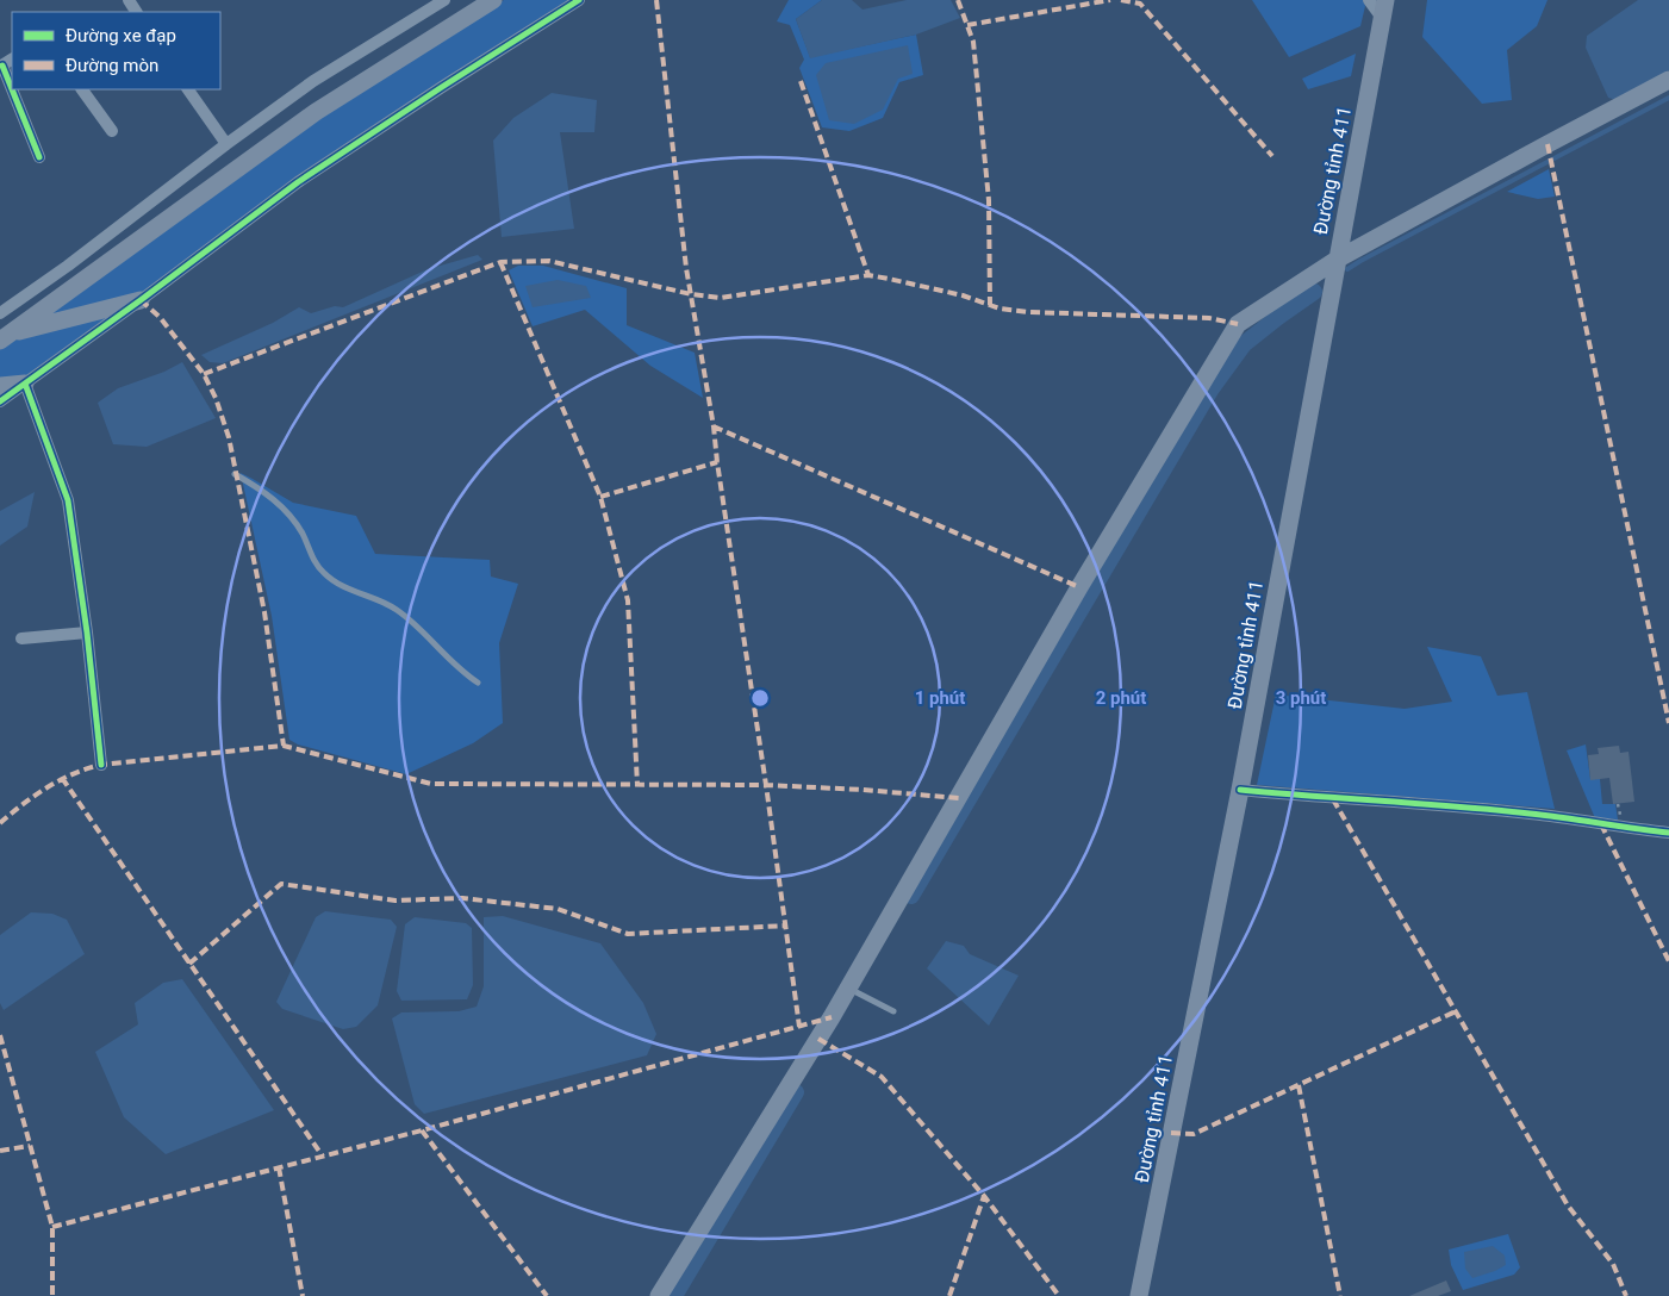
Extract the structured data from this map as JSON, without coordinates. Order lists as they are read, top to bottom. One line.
{"streets":{"main road":["Đường tỉnh 411"]},"legend":["Đường xe đạp","Đường mòn"],"rings":["1 phút","2 phút","3 phút"]}
